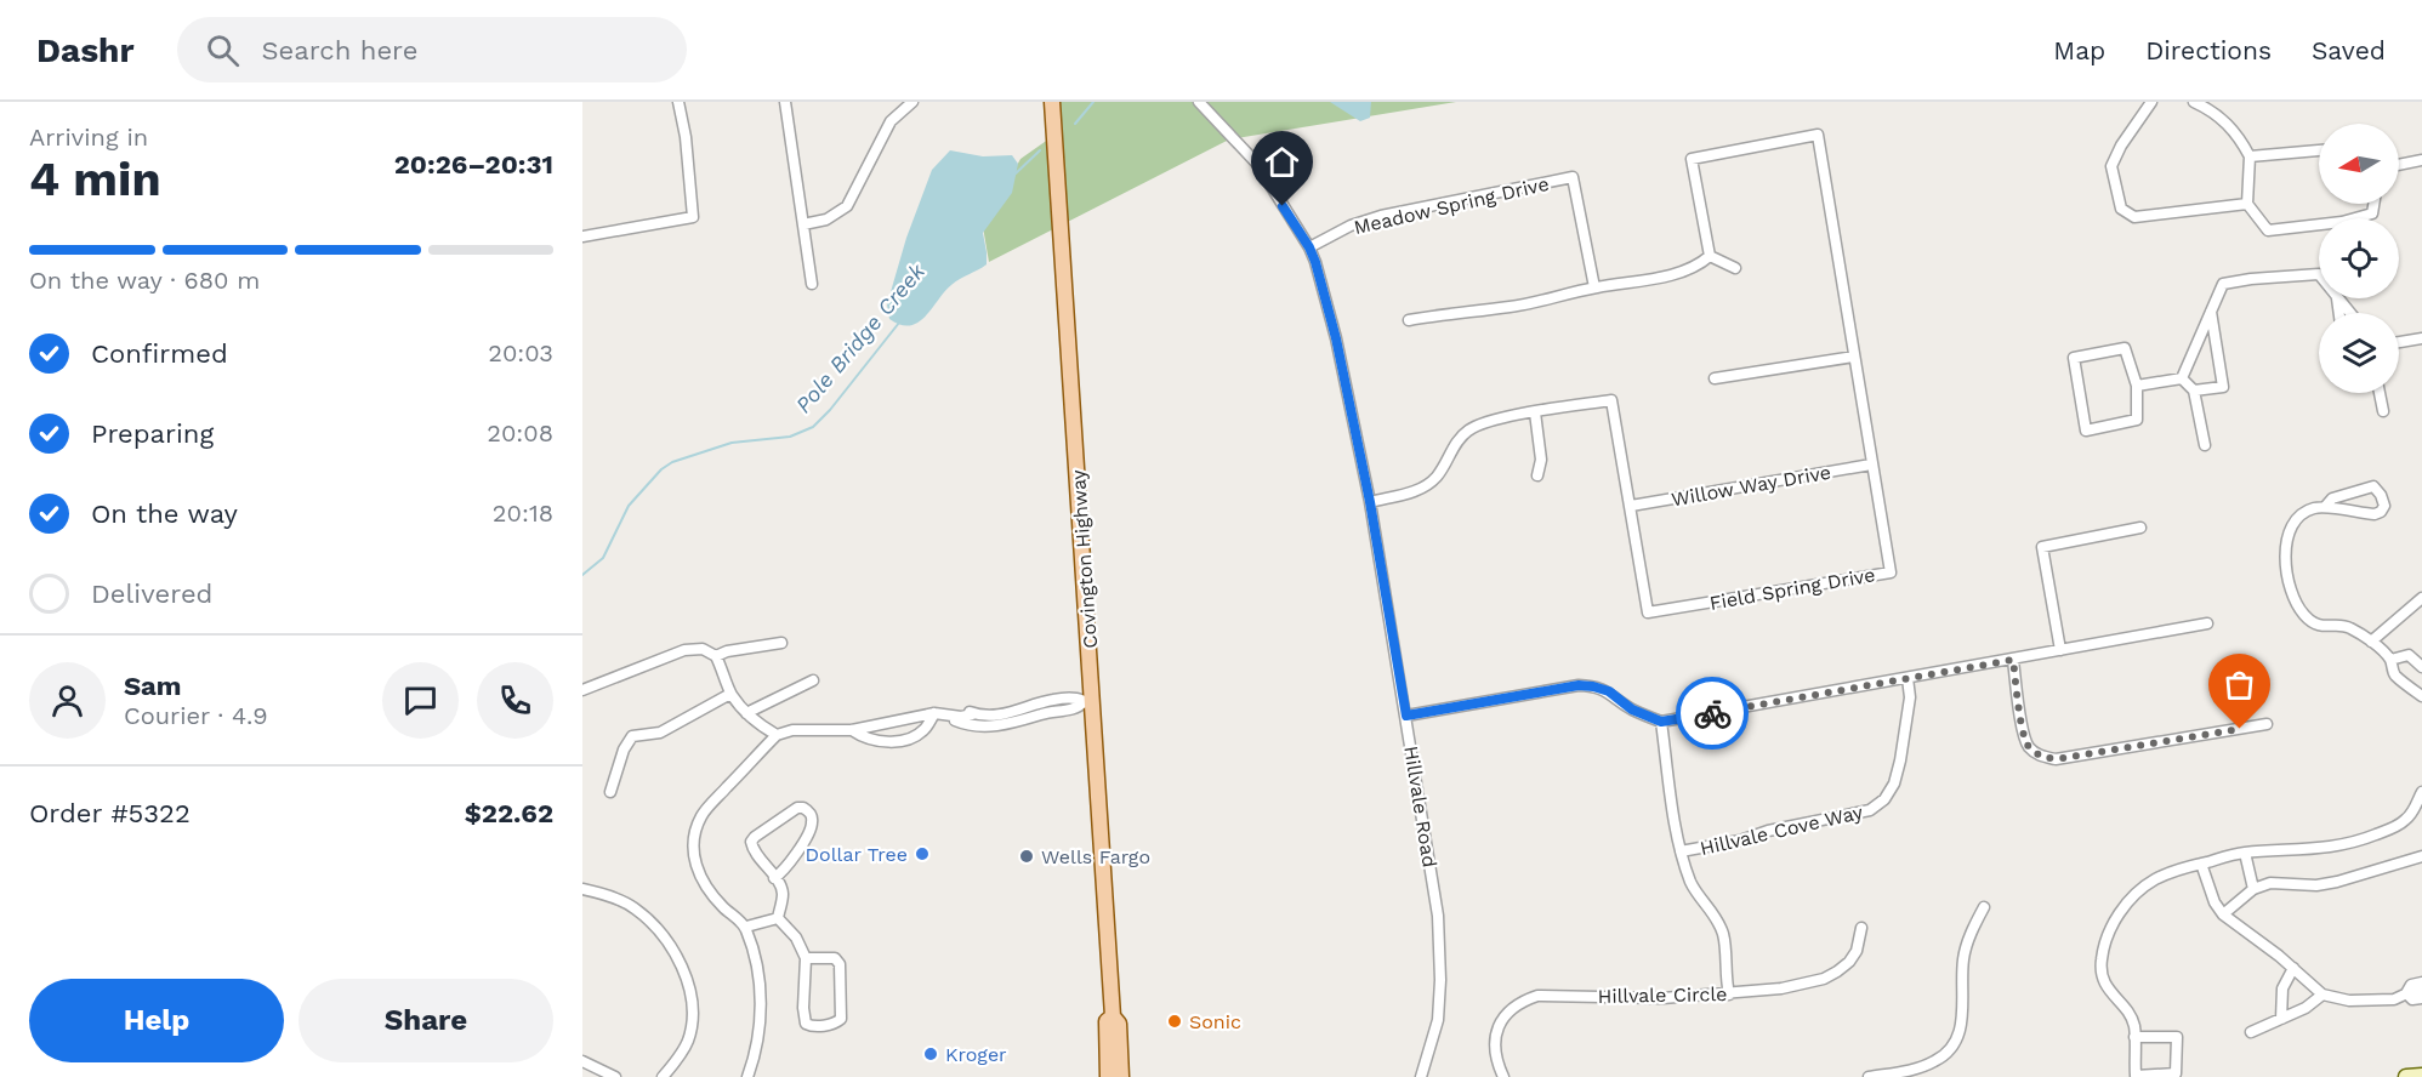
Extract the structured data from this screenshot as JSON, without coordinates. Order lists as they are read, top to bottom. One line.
{"streets":{"main road":["Covington Highway"],"street":["Meadow Spring Drive","Willow Way Drive","Field Spring Drive","Hillvale Road","Hillvale Cove Way","Hillvale Circle"]},"crossings":[["Meadow Spring Drive","Hillvale Road"],["Willow Way Drive","Field Spring Drive"],["Field Spring Drive","Hillvale Road"]],"water":["Pole Bridge Creek"],"places":["Dollar Tree","Wells Fargo","Sonic","Kroger"],"north":"left","page":{"header":"Dashr","search":"Search here","nav":["Map","Directions","Saved"],"heading":["4 min","Arriving in","20:26–20:31"],"panel":["Sam","Courier · 4.9","Order #5322","$22.62"],"bar":"On the way · 680 m","list":[["Confirmed","20:03"],["Preparing","20:08"],["On the way","20:18"],"Delivered"],"buttons":["Help","Share"]}}
